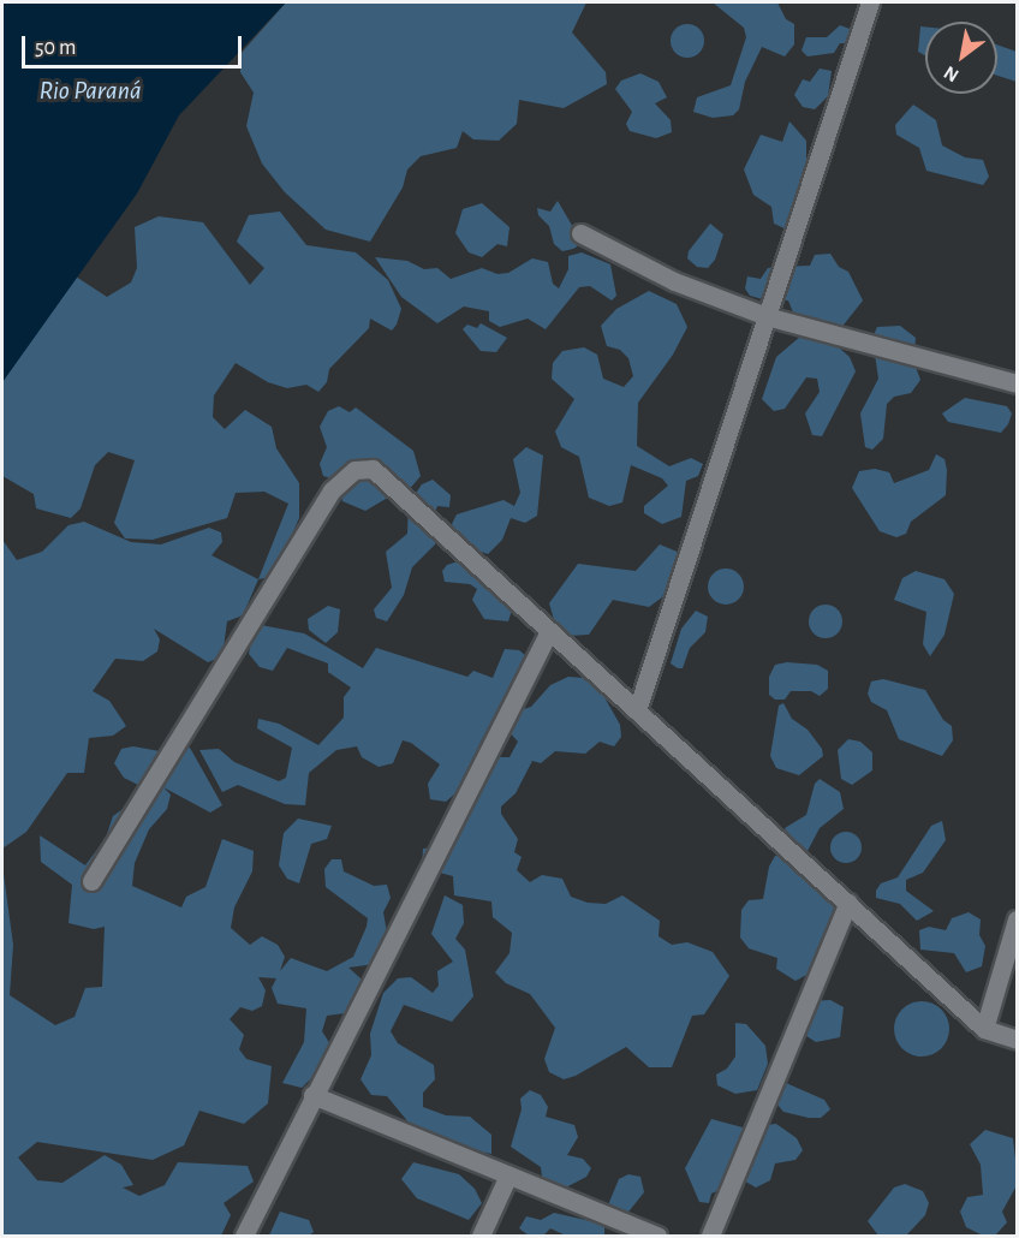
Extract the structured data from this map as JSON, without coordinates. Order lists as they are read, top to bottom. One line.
{"water":["Rio Paraná"],"scale_bar":"50 m","north":"bottom left"}
